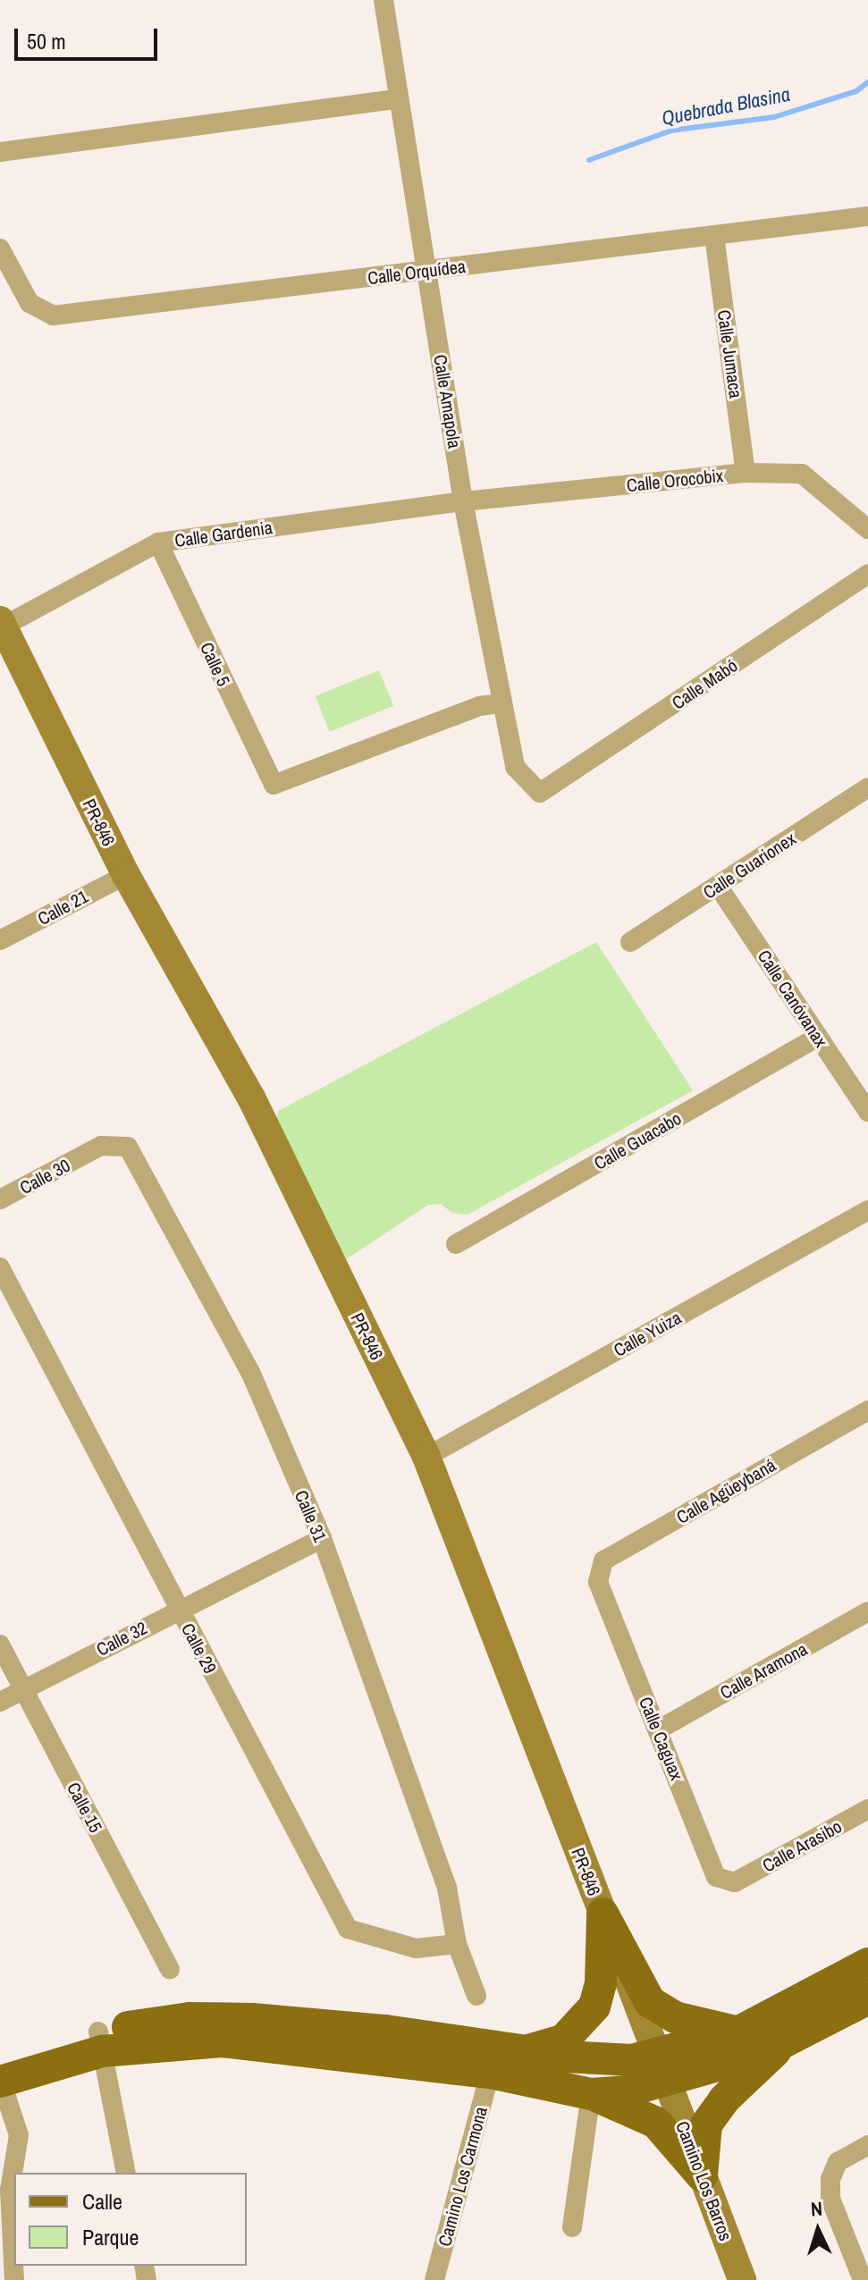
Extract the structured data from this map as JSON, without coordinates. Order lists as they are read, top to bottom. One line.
{"streets":{"street":["Calle Orquídea","Calle Jumaca","Calle Amapola","Calle Orocobix","Calle Gardenia","Calle 5","Calle Mabó","PR-846","Calle Guarionex","Calle 21","Calle Canóvanax","Calle Guacabo","Calle 30","Calle Yuiza","Calle Agüeybaná","Calle 31","Calle 32","Calle 29","Calle Aramona","Calle Caguax","Calle 15","Calle Arasibo","Camino Los Carmona","Camino Los Barros"]},"crossings":[["Calle Orquídea","Calle Jumaca"],["Calle Orquídea","Calle Amapola"],["Calle Jumaca","Calle Orocobix"],["Calle Amapola","Calle Orocobix"],["Calle Amapola","Calle Gardenia"],["Calle Amapola","Calle 5"],["Calle Amapola","Calle Mabó"],["Calle Orocobix","Calle Gardenia"],["Calle Gardenia","Calle 5"],["Calle Gardenia","PR-846"],["PR-846","Calle 21"],["PR-846","Calle Yuiza"],["PR-846","Camino Los Barros"],["Calle Guarionex","Calle Canóvanax"],["Calle Canóvanax","Calle Guacabo"],["Calle 30","Calle 31"],["Calle Agüeybaná","Calle Caguax"],["Calle 31","Calle 32"],["Calle 31","Calle 29"],["Calle 32","Calle 29"],["Calle 32","Calle 15"],["Calle Aramona","Calle Caguax"],["Calle Caguax","Calle Arasibo"]],"water":["Quebrada Blasina"],"legend":["Calle","Parque"],"scale_bar":"50 m","north":"top"}
